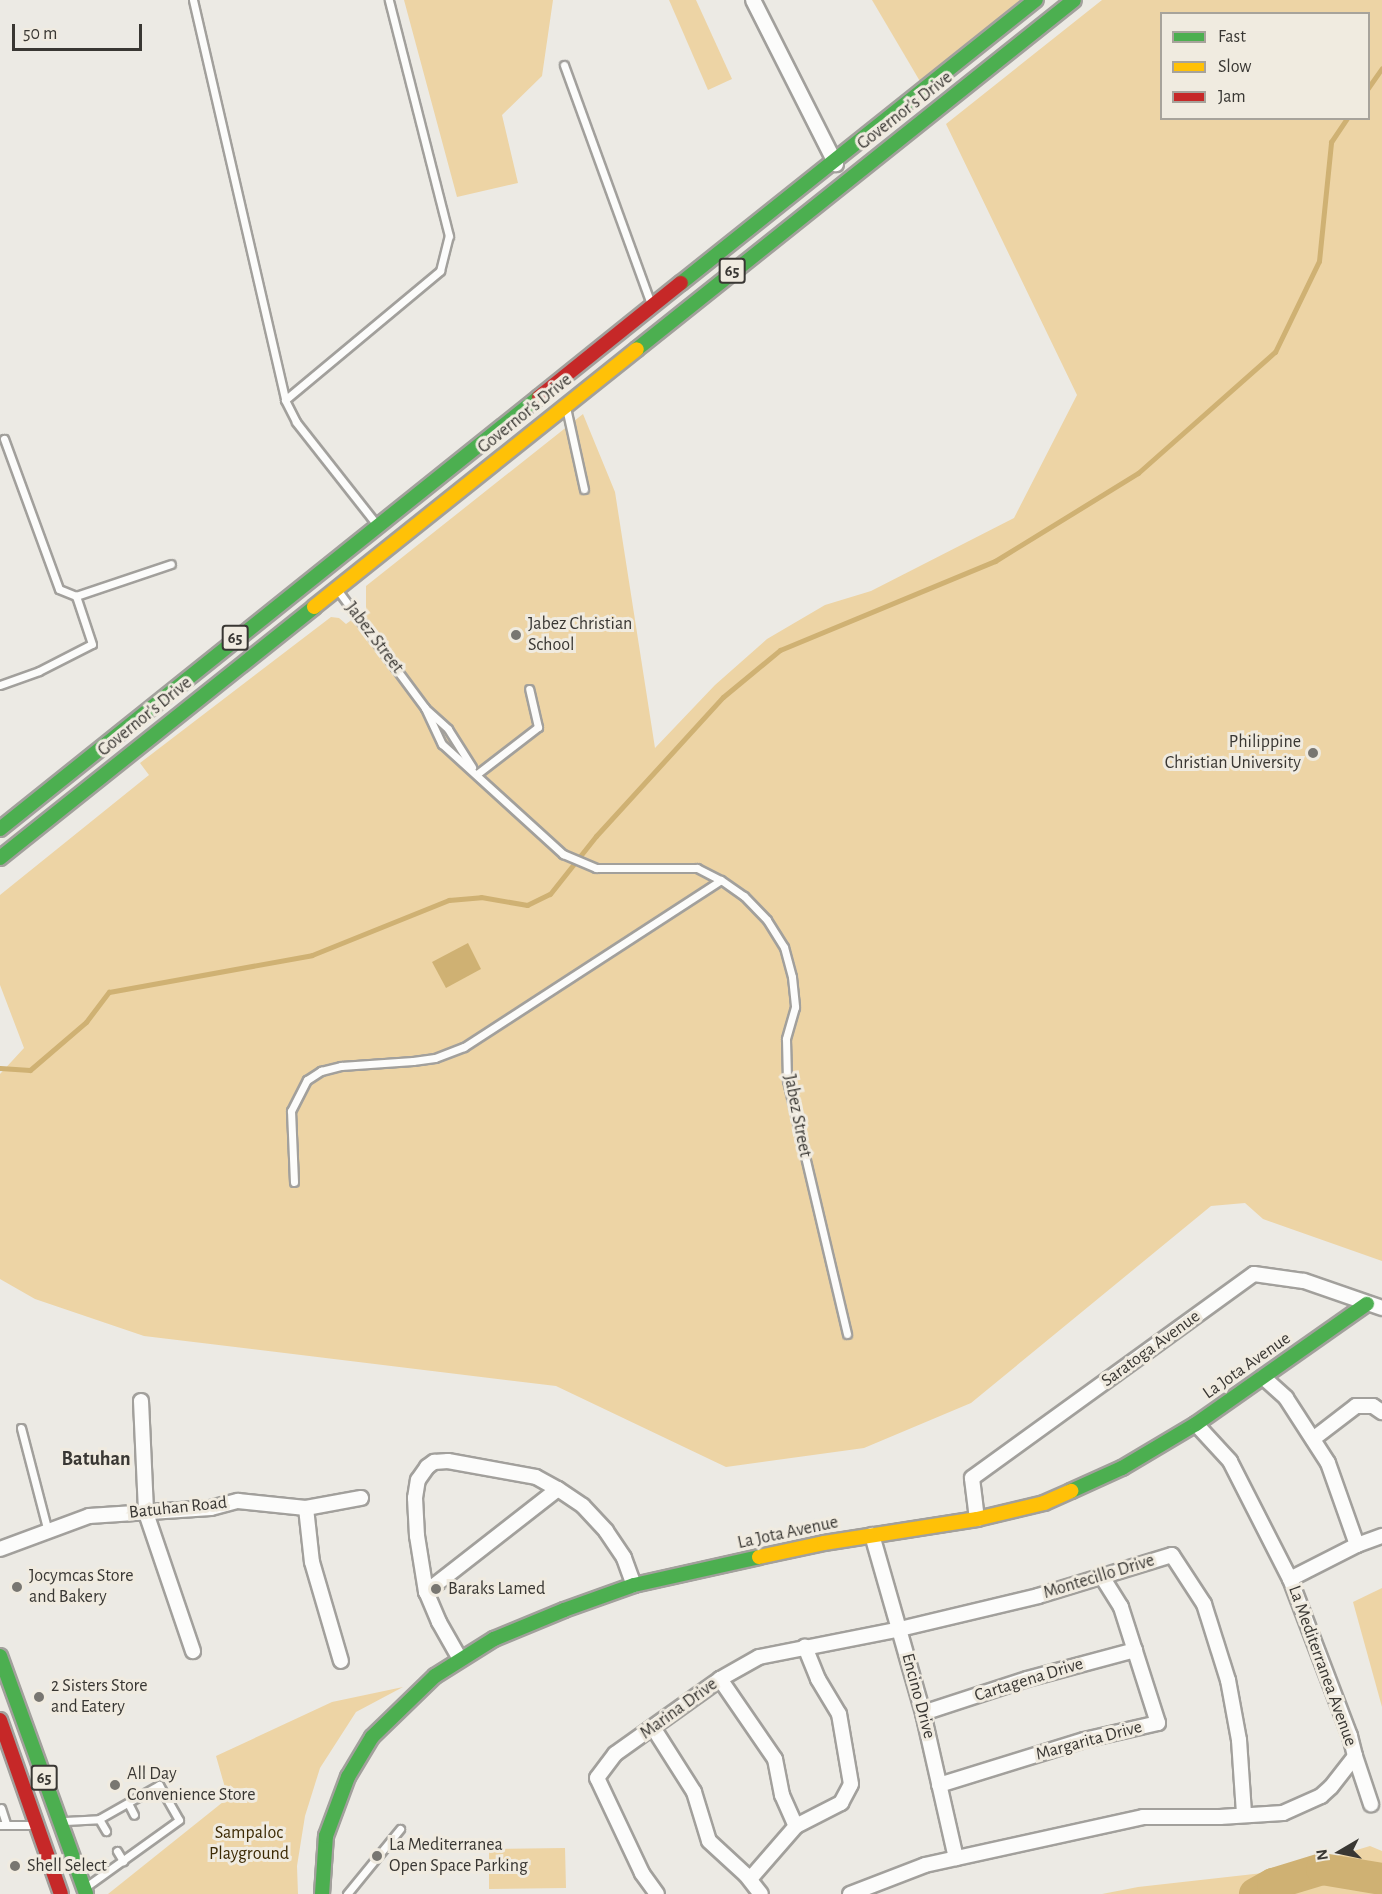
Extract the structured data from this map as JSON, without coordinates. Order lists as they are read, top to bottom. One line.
{"streets":{"main road":["Governor's Drive","65","La Jota Avenue"],"street":["Saratoga Avenue","Batuhan Road","Montecillo Drive","La Mediterranea Avenue","Cartagena Drive","Encino Drive","Marina Drive","Margarita Drive"],"lane":["Jabez Street"]},"crossings":[["Governor's Drive","Jabez Street"],["Saratoga Avenue","La Jota Avenue"],["La Jota Avenue","La Mediterranea Avenue"],["La Jota Avenue","Encino Drive"],["Montecillo Drive","La Mediterranea Avenue"],["Montecillo Drive","Encino Drive"],["Montecillo Drive","Marina Drive"],["Montecillo Drive","Margarita Drive"],["La Mediterranea Avenue","Encino Drive"],["Cartagena Drive","Encino Drive"],["Cartagena Drive","Margarita Drive"],["Encino Drive","Marina Drive"],["Encino Drive","Margarita Drive"]],"districts":["Batuhan"],"parks":["Sampaloc Playground"],"places":["Jabez Christian School","Philippine Christian University","Jocymcas Store and Bakery","Baraks Lamed","2 Sisters Store and Eatery","All Day Convenience Store","La Mediterranea Open Space Parking","Shell Select"],"legend":["Fast","Slow","Jam"],"scale_bar":"50 m","north":"left"}
